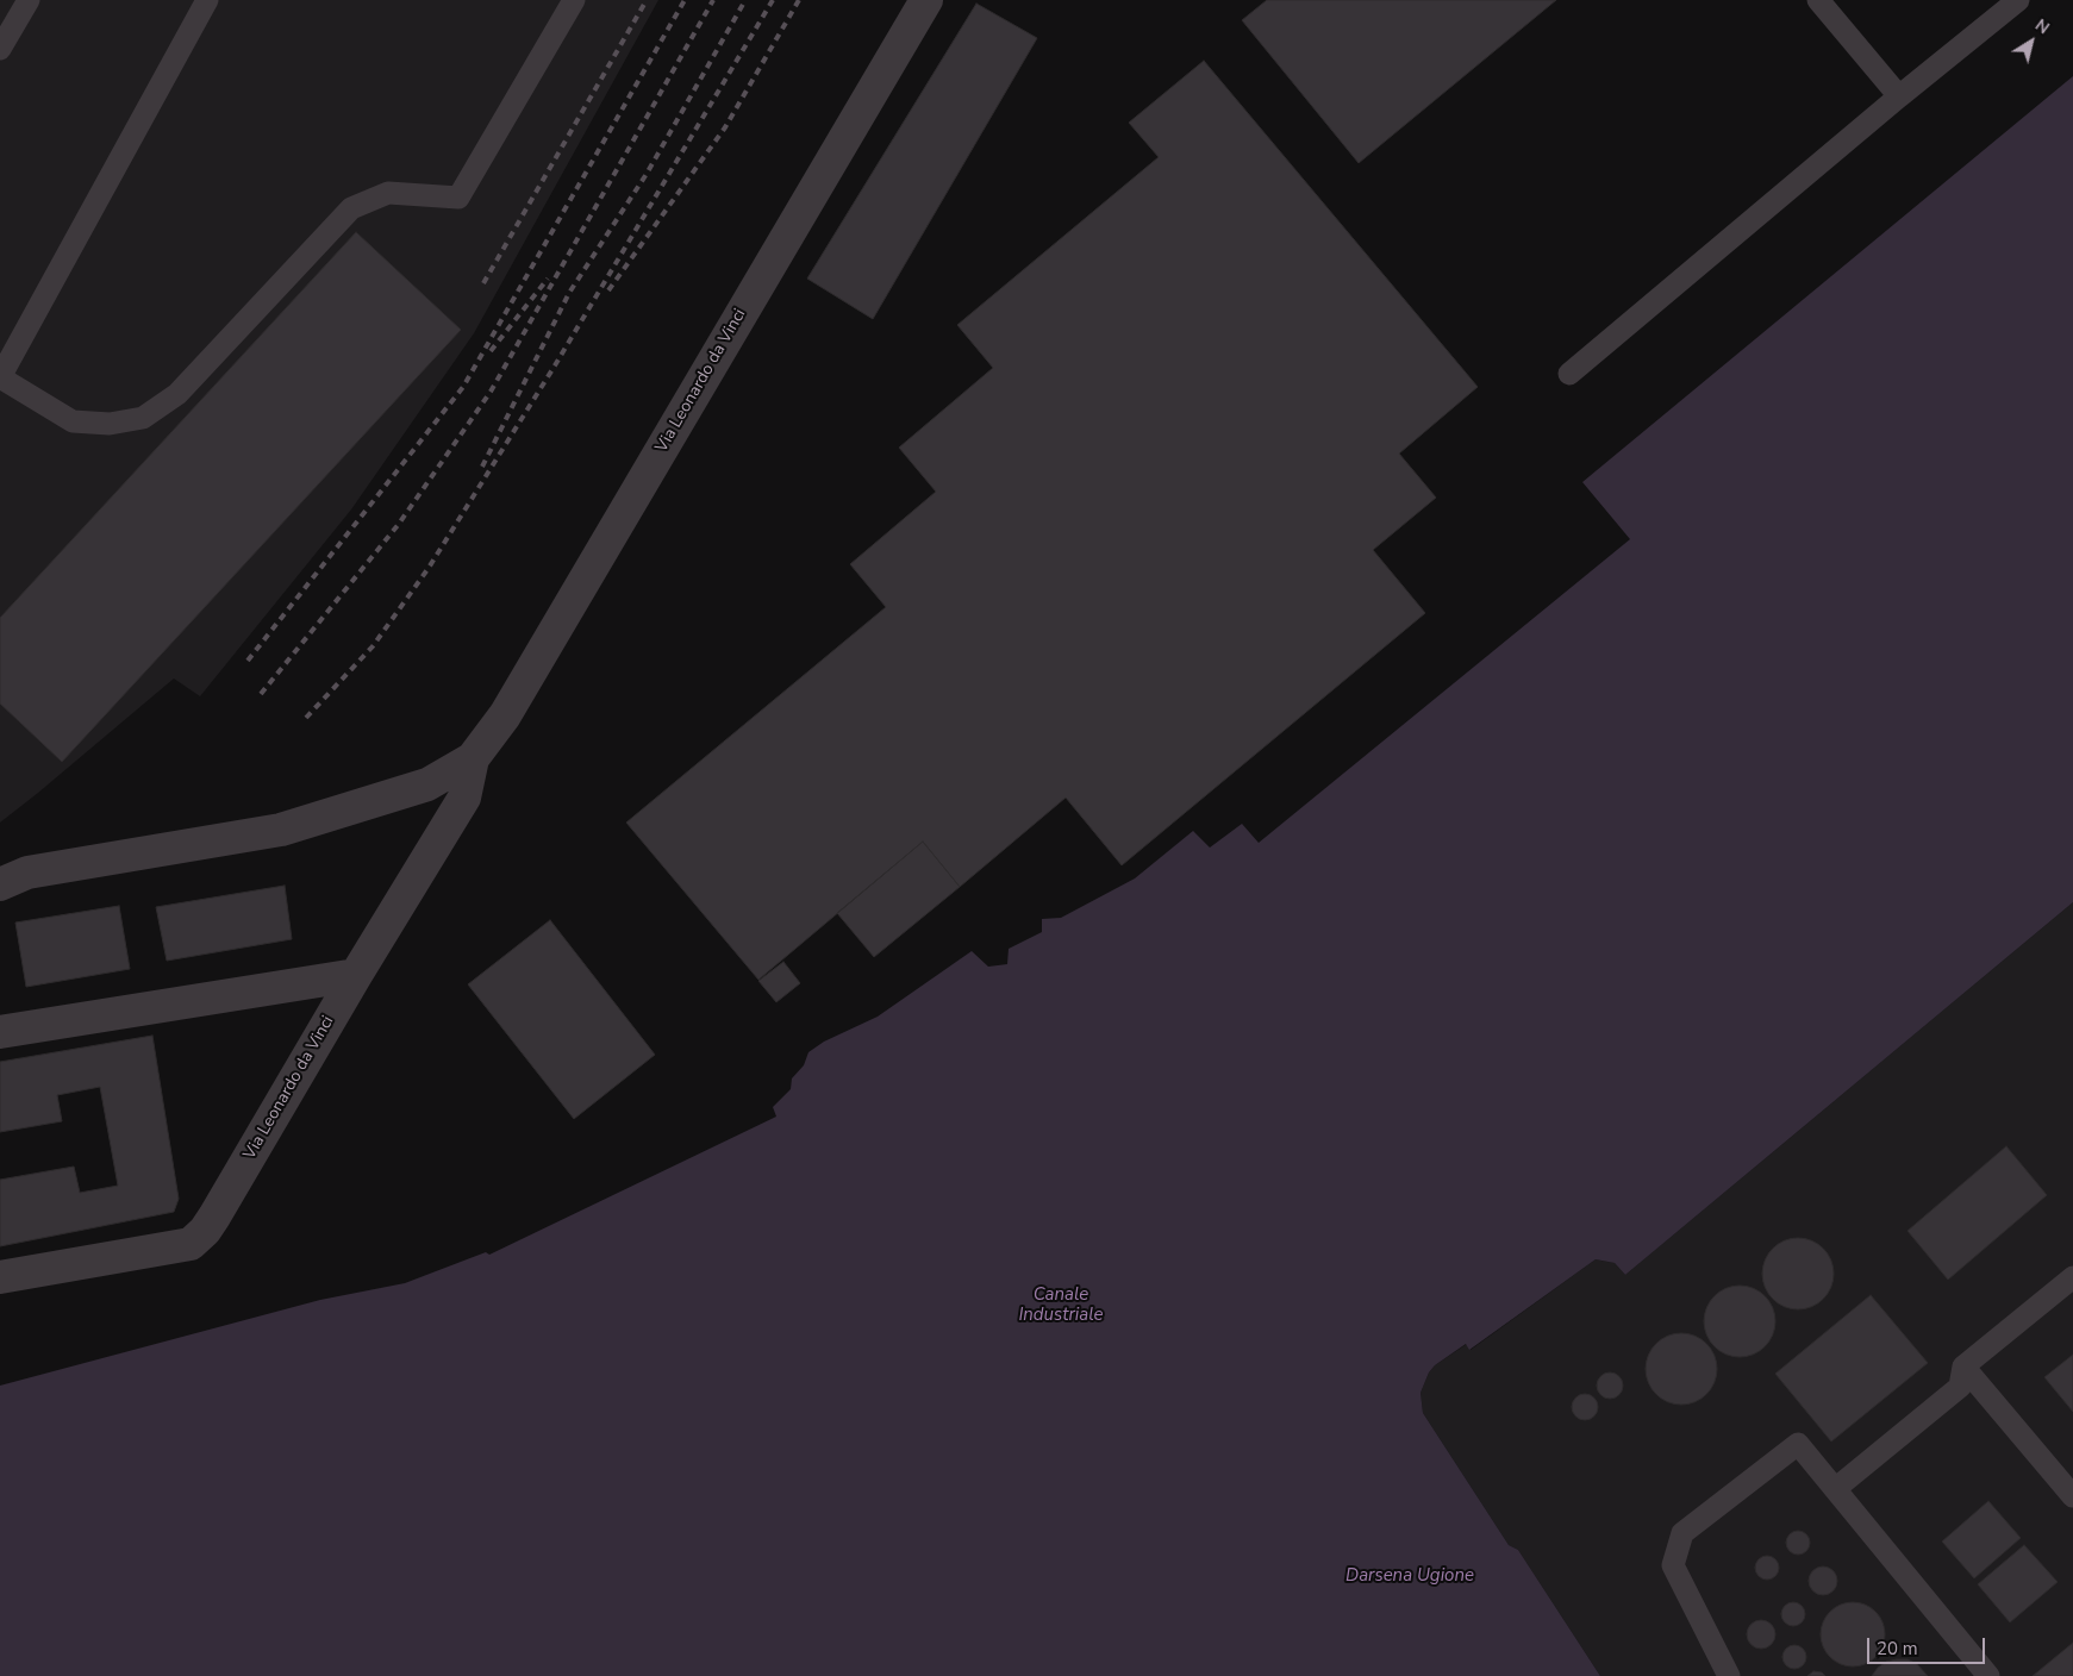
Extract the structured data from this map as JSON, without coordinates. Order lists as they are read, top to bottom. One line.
{"streets":{"street":["Via Leonardo da Vinci"]},"water":["Canale Industriale","Darsena Ugione"],"scale_bar":"20 m","north":"top right"}
